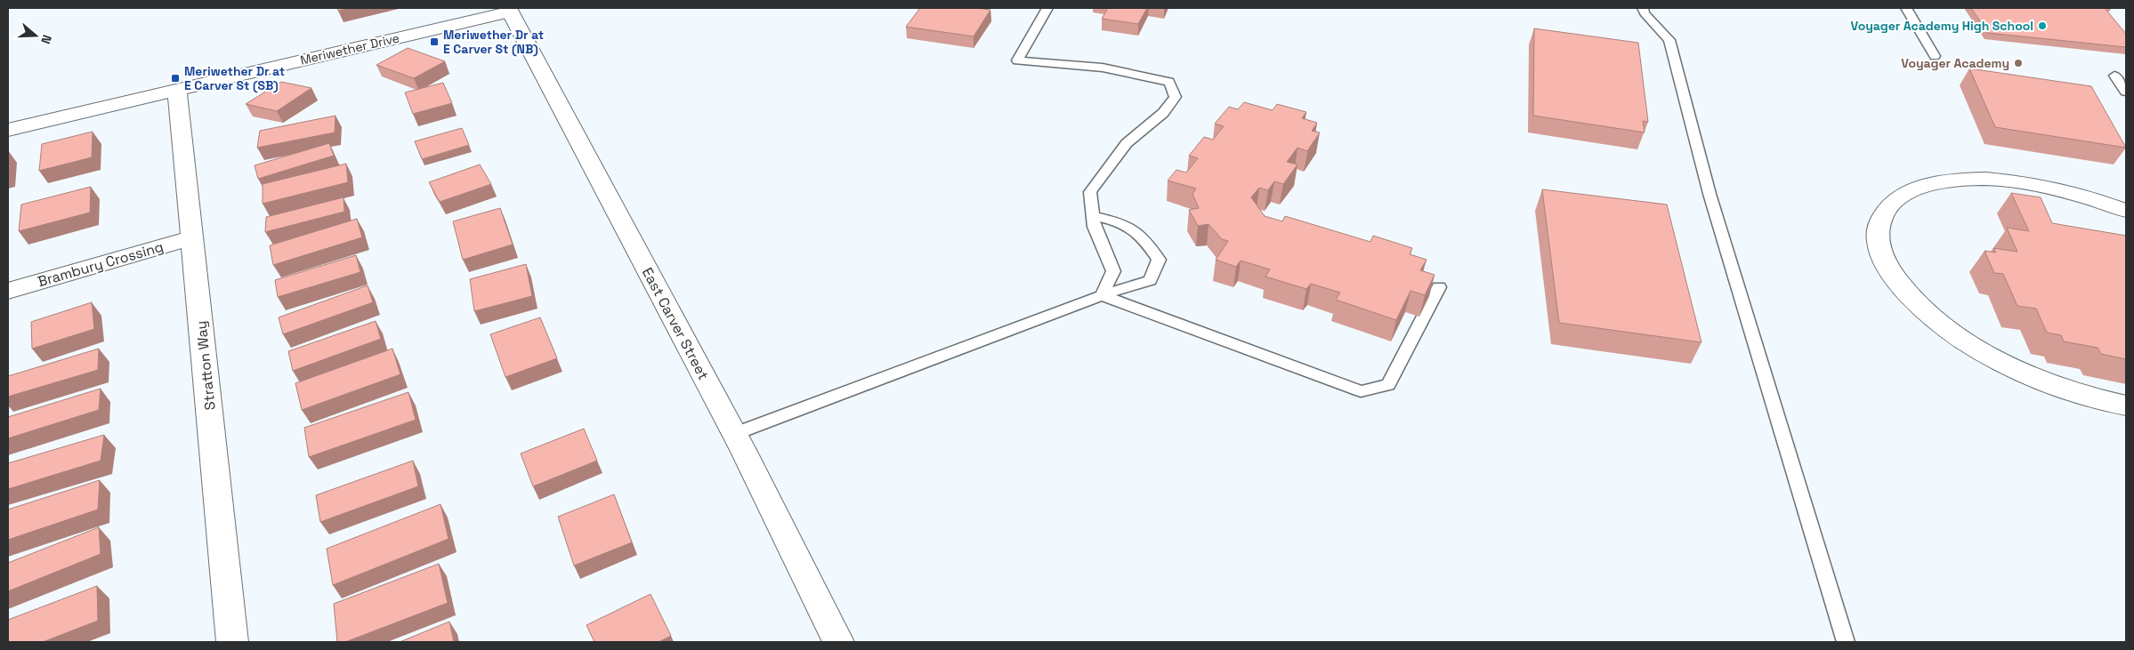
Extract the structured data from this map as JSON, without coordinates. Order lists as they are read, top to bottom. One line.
{"streets":{"street":["Meriwether Drive","Brambury Crossing","East Carver Street","Stratton Way"]},"crossings":[["Meriwether Drive","East Carver Street"],["Meriwether Drive","Stratton Way"],["Brambury Crossing","Stratton Way"]],"places":{"other":["Voyager Academy High School","Voyager Academy"],"transit":["Meriwether Dr at E Carver St (NB)","Meriwether Dr at E Carver St (SB)"]},"north":"right"}
